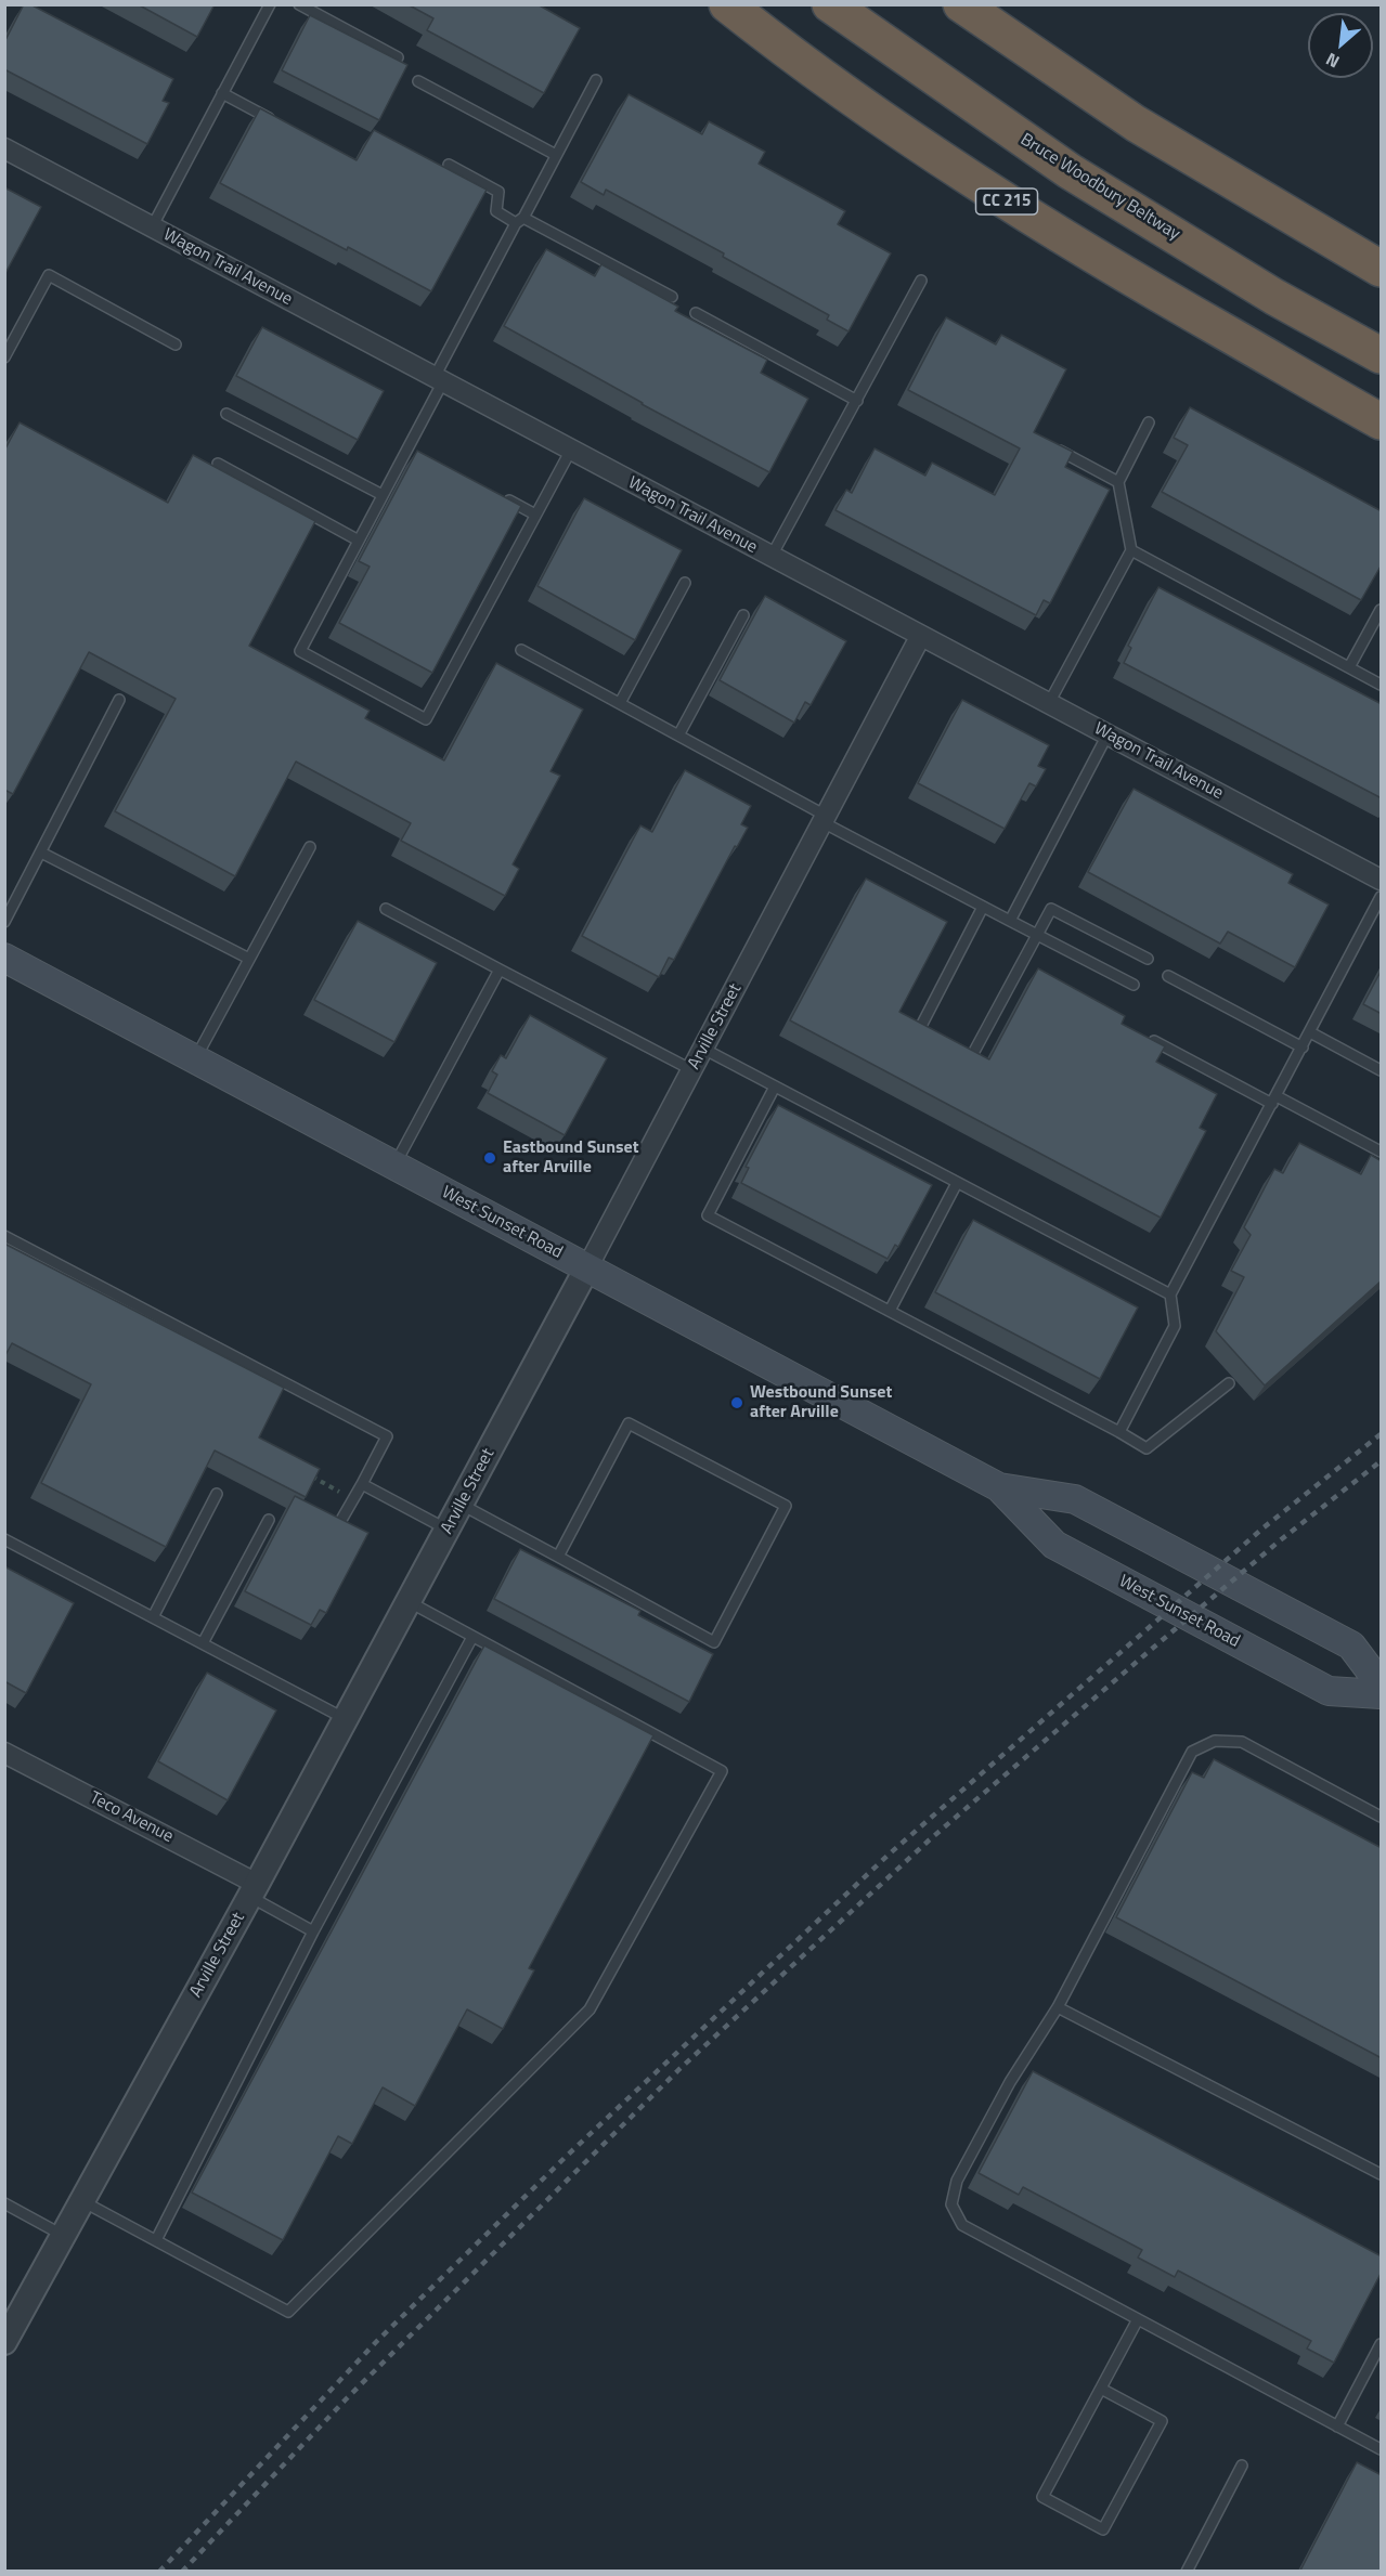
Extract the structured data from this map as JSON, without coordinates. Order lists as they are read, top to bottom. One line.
{"streets":{"highway":["Bruce Woodbury Beltway","CC 215"],"main road":["West Sunset Road"],"street":["Wagon Trail Avenue","Arville Street","Teco Avenue"]},"crossings":[["Wagon Trail Avenue","Arville Street"],["Arville Street","West Sunset Road"],["Arville Street","Teco Avenue"]],"places":["Eastbound Sunset after Arville","Westbound Sunset after Arville"],"north":"bottom left"}
